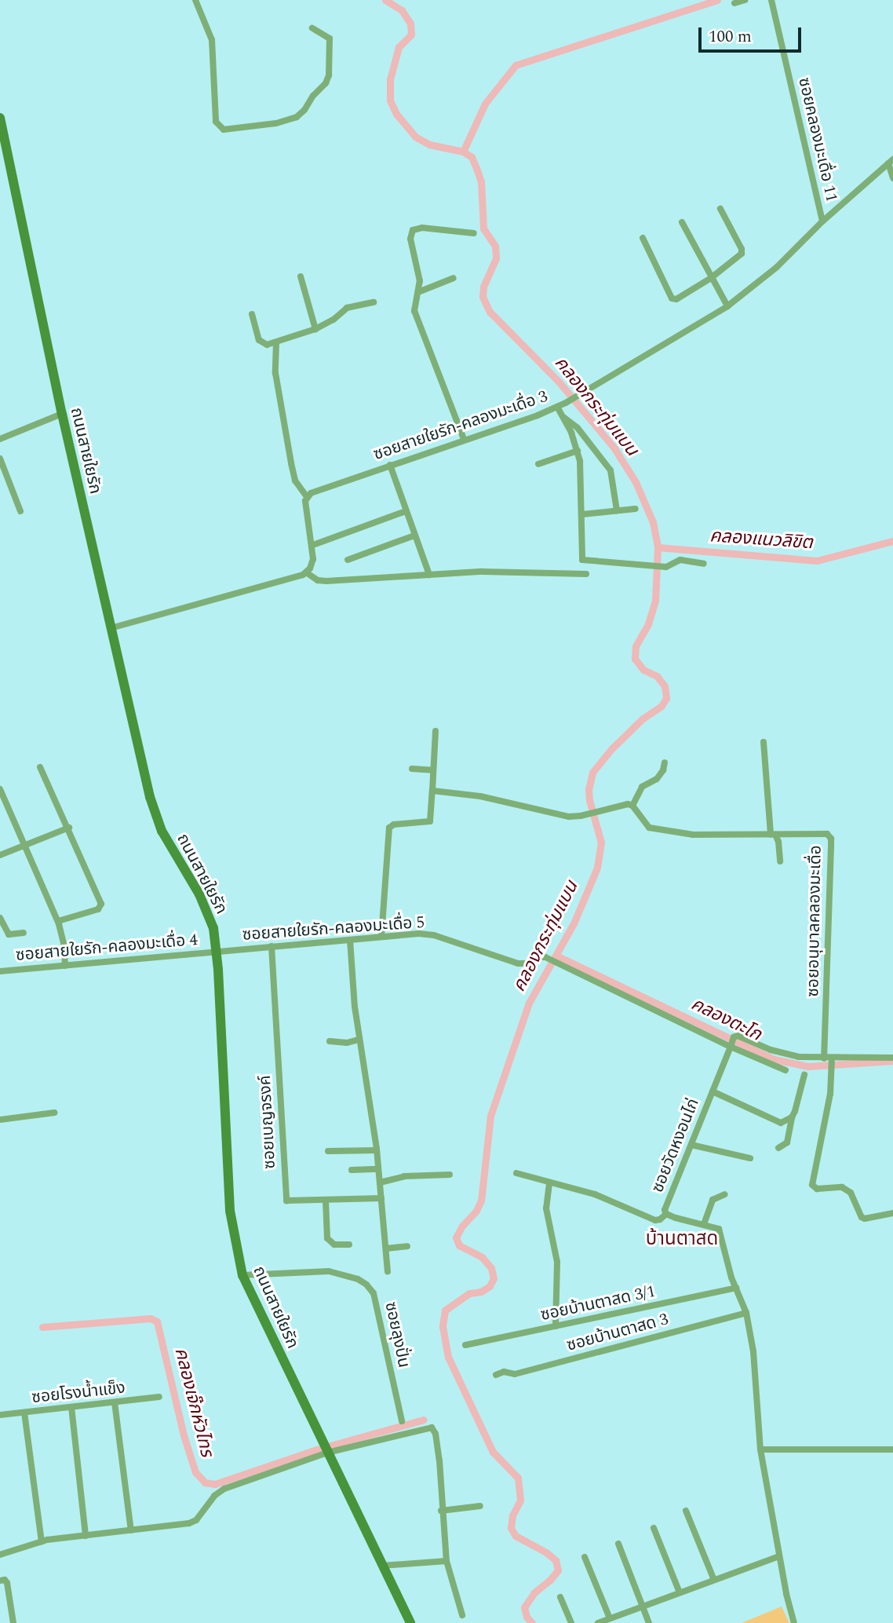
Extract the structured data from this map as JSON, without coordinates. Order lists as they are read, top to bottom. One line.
{"streets":{"street":["ซอยคลองมะเดื่อ 11","ซอยสายใยรัก-คลองมะเดื่อ 3","ถนนสายใยรัก","ซอยอนุบาลคลองมะเดื่อ","ซอยสายใยรัก-คลองมะเดื่อ 5","ซอยสายใยรัก-คลองมะเดื่อ 4","ซอยเบญจรงค์","ซอยวัดหงอนไก่","ซอยบ้านตาสด 3/1","ซอยบ้านตาสด 3","ซอยลุงปั่น","ซอยโรงน้ำแข็ง"]},"crossings":[["ซอยคลองมะเดื่อ 11","ซอยสายใยรัก-คลองมะเดื่อ 3"],["ถนนสายใยรัก","ซอยสายใยรัก-คลองมะเดื่อ 5"],["ถนนสายใยรัก","ซอยสายใยรัก-คลองมะเดื่อ 4"],["ถนนสายใยรัก","ซอยลุงปั่น"],["ซอยอนุบาลคลองมะเดื่อ","ซอยวัดหงอนไก่"],["ซอยสายใยรัก-คลองมะเดื่อ 5","ซอยสายใยรัก-คลองมะเดื่อ 4"],["ซอยสายใยรัก-คลองมะเดื่อ 5","ซอยเบญจรงค์"],["ซอยสายใยรัก-คลองมะเดื่อ 5","ซอยวัดหงอนไก่"],["ซอยวัดหงอนไก่","ซอยบ้านตาสด 3/1"],["ซอยวัดหงอนไก่","ซอยบ้านตาสด 3"]],"districts":["บ้านตาสด"],"water":["คลองกระทุ่มแบน","คลองแนวลิขิต","คลองตะโก","คลองเจ๊กหัวไทร"],"scale_bar":"100 m"}
